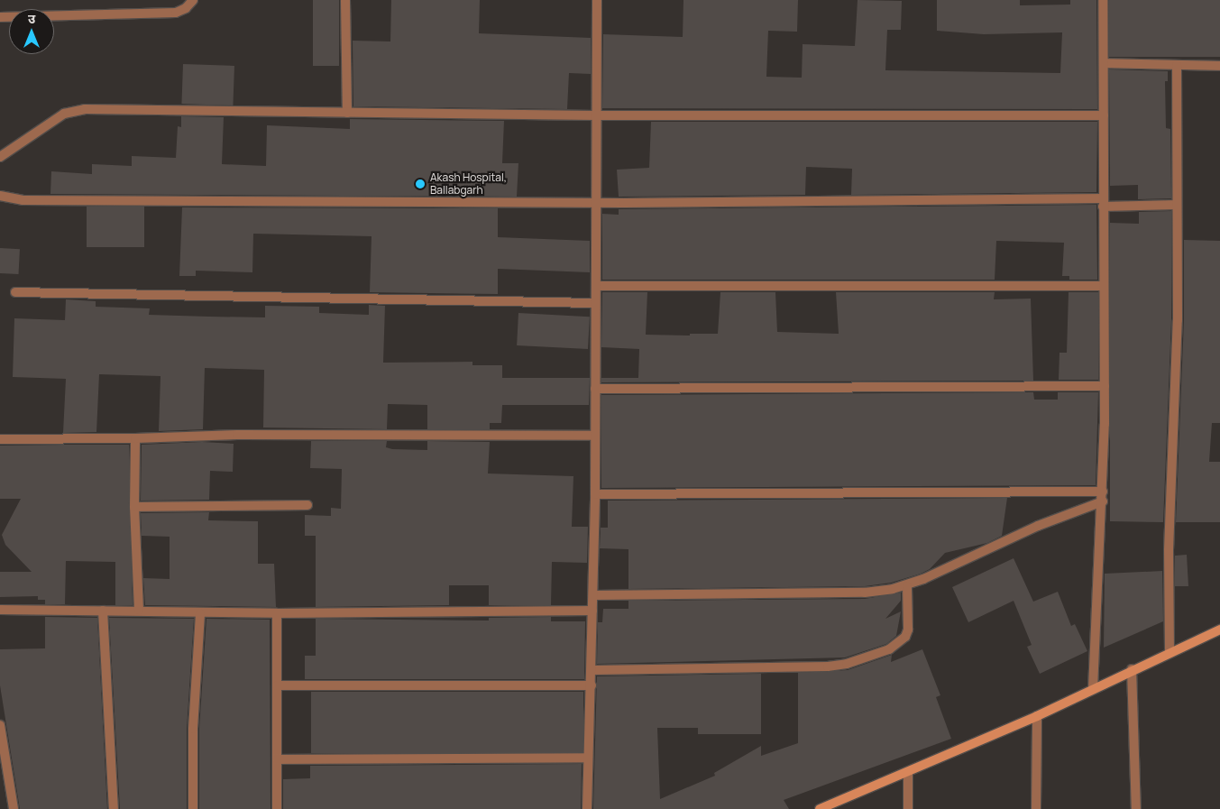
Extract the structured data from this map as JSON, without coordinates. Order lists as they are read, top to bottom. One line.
{"places":["Akash Hospital, Ballabgarh"],"north":"top"}
